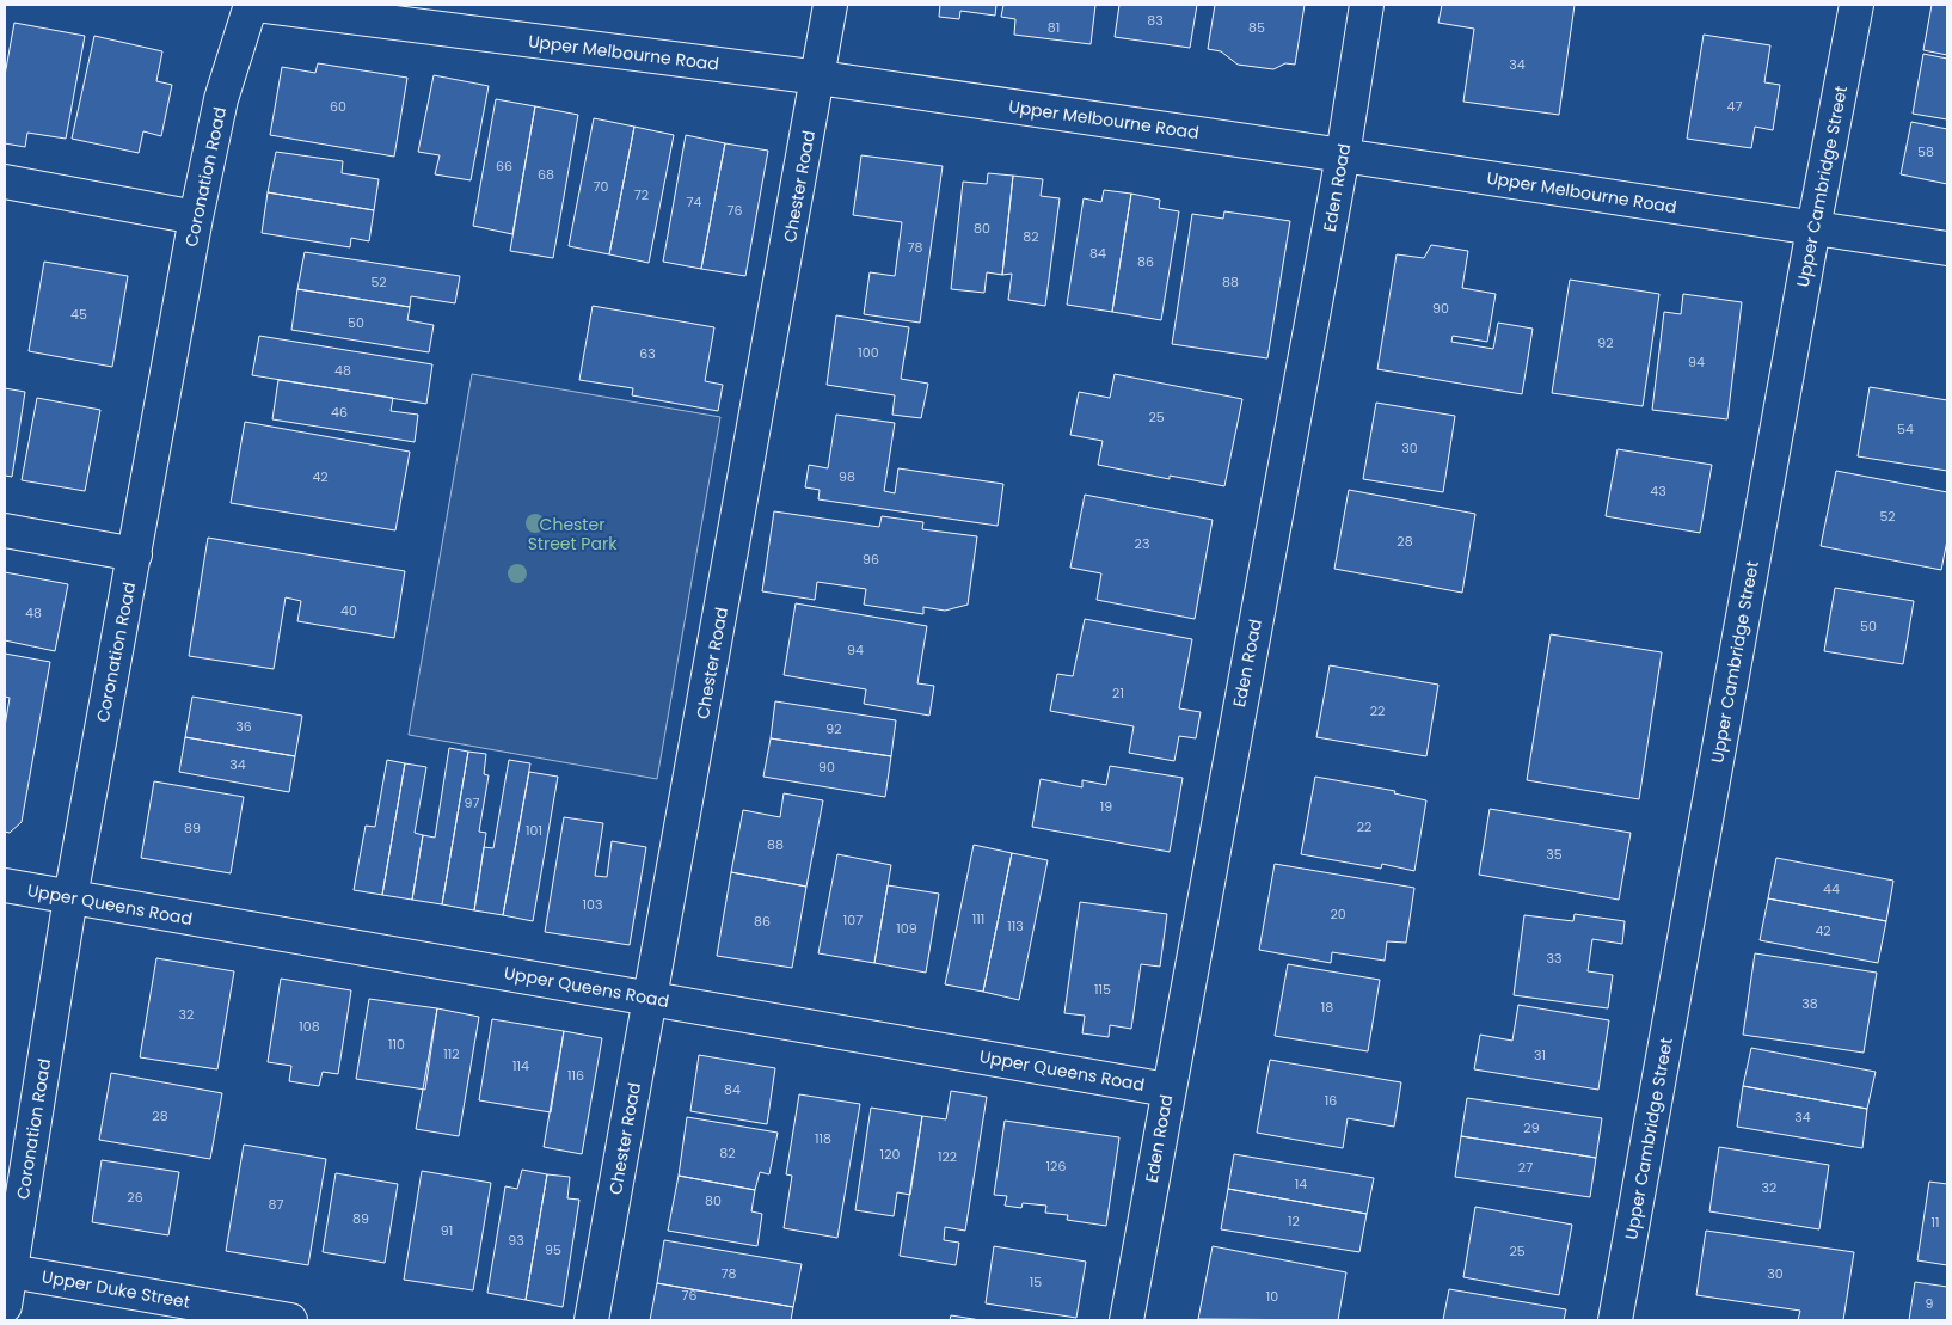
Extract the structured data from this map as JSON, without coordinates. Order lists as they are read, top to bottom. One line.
{"streets":{"street":["Upper Melbourne Road","Coronation Road","Chester Road","Upper Cambridge Street","Eden Road","Upper Queens Road","Upper Duke Street"]},"crossings":[["Upper Melbourne Road","Chester Road"],["Upper Melbourne Road","Upper Cambridge Street"],["Upper Melbourne Road","Eden Road"],["Coronation Road","Upper Queens Road"],["Coronation Road","Upper Duke Street"],["Chester Road","Upper Queens Road"],["Eden Road","Upper Queens Road"]],"parks":["Chester Street Park"],"house_numbers":["83","81","85","34","60","47","58","66","68","70","72","74","76","80","82","78","84","86","52","88","90","45","50","92","100","63","94","48","46","25","54","30","42","98","43","52","28","23","96","40","48","50","94","21","22","36","92","34","90","97","19","22","89","101","88","35","44","103","20","111","107","86","113","109","42","33","115","38","18","32","108","110","112","31","114","116","84","16","28","34","29","118","82","120","122","126","27","14","32","26","80","87","89","12","11","91","93","95","25","78","30","15","76","10","9"]}
